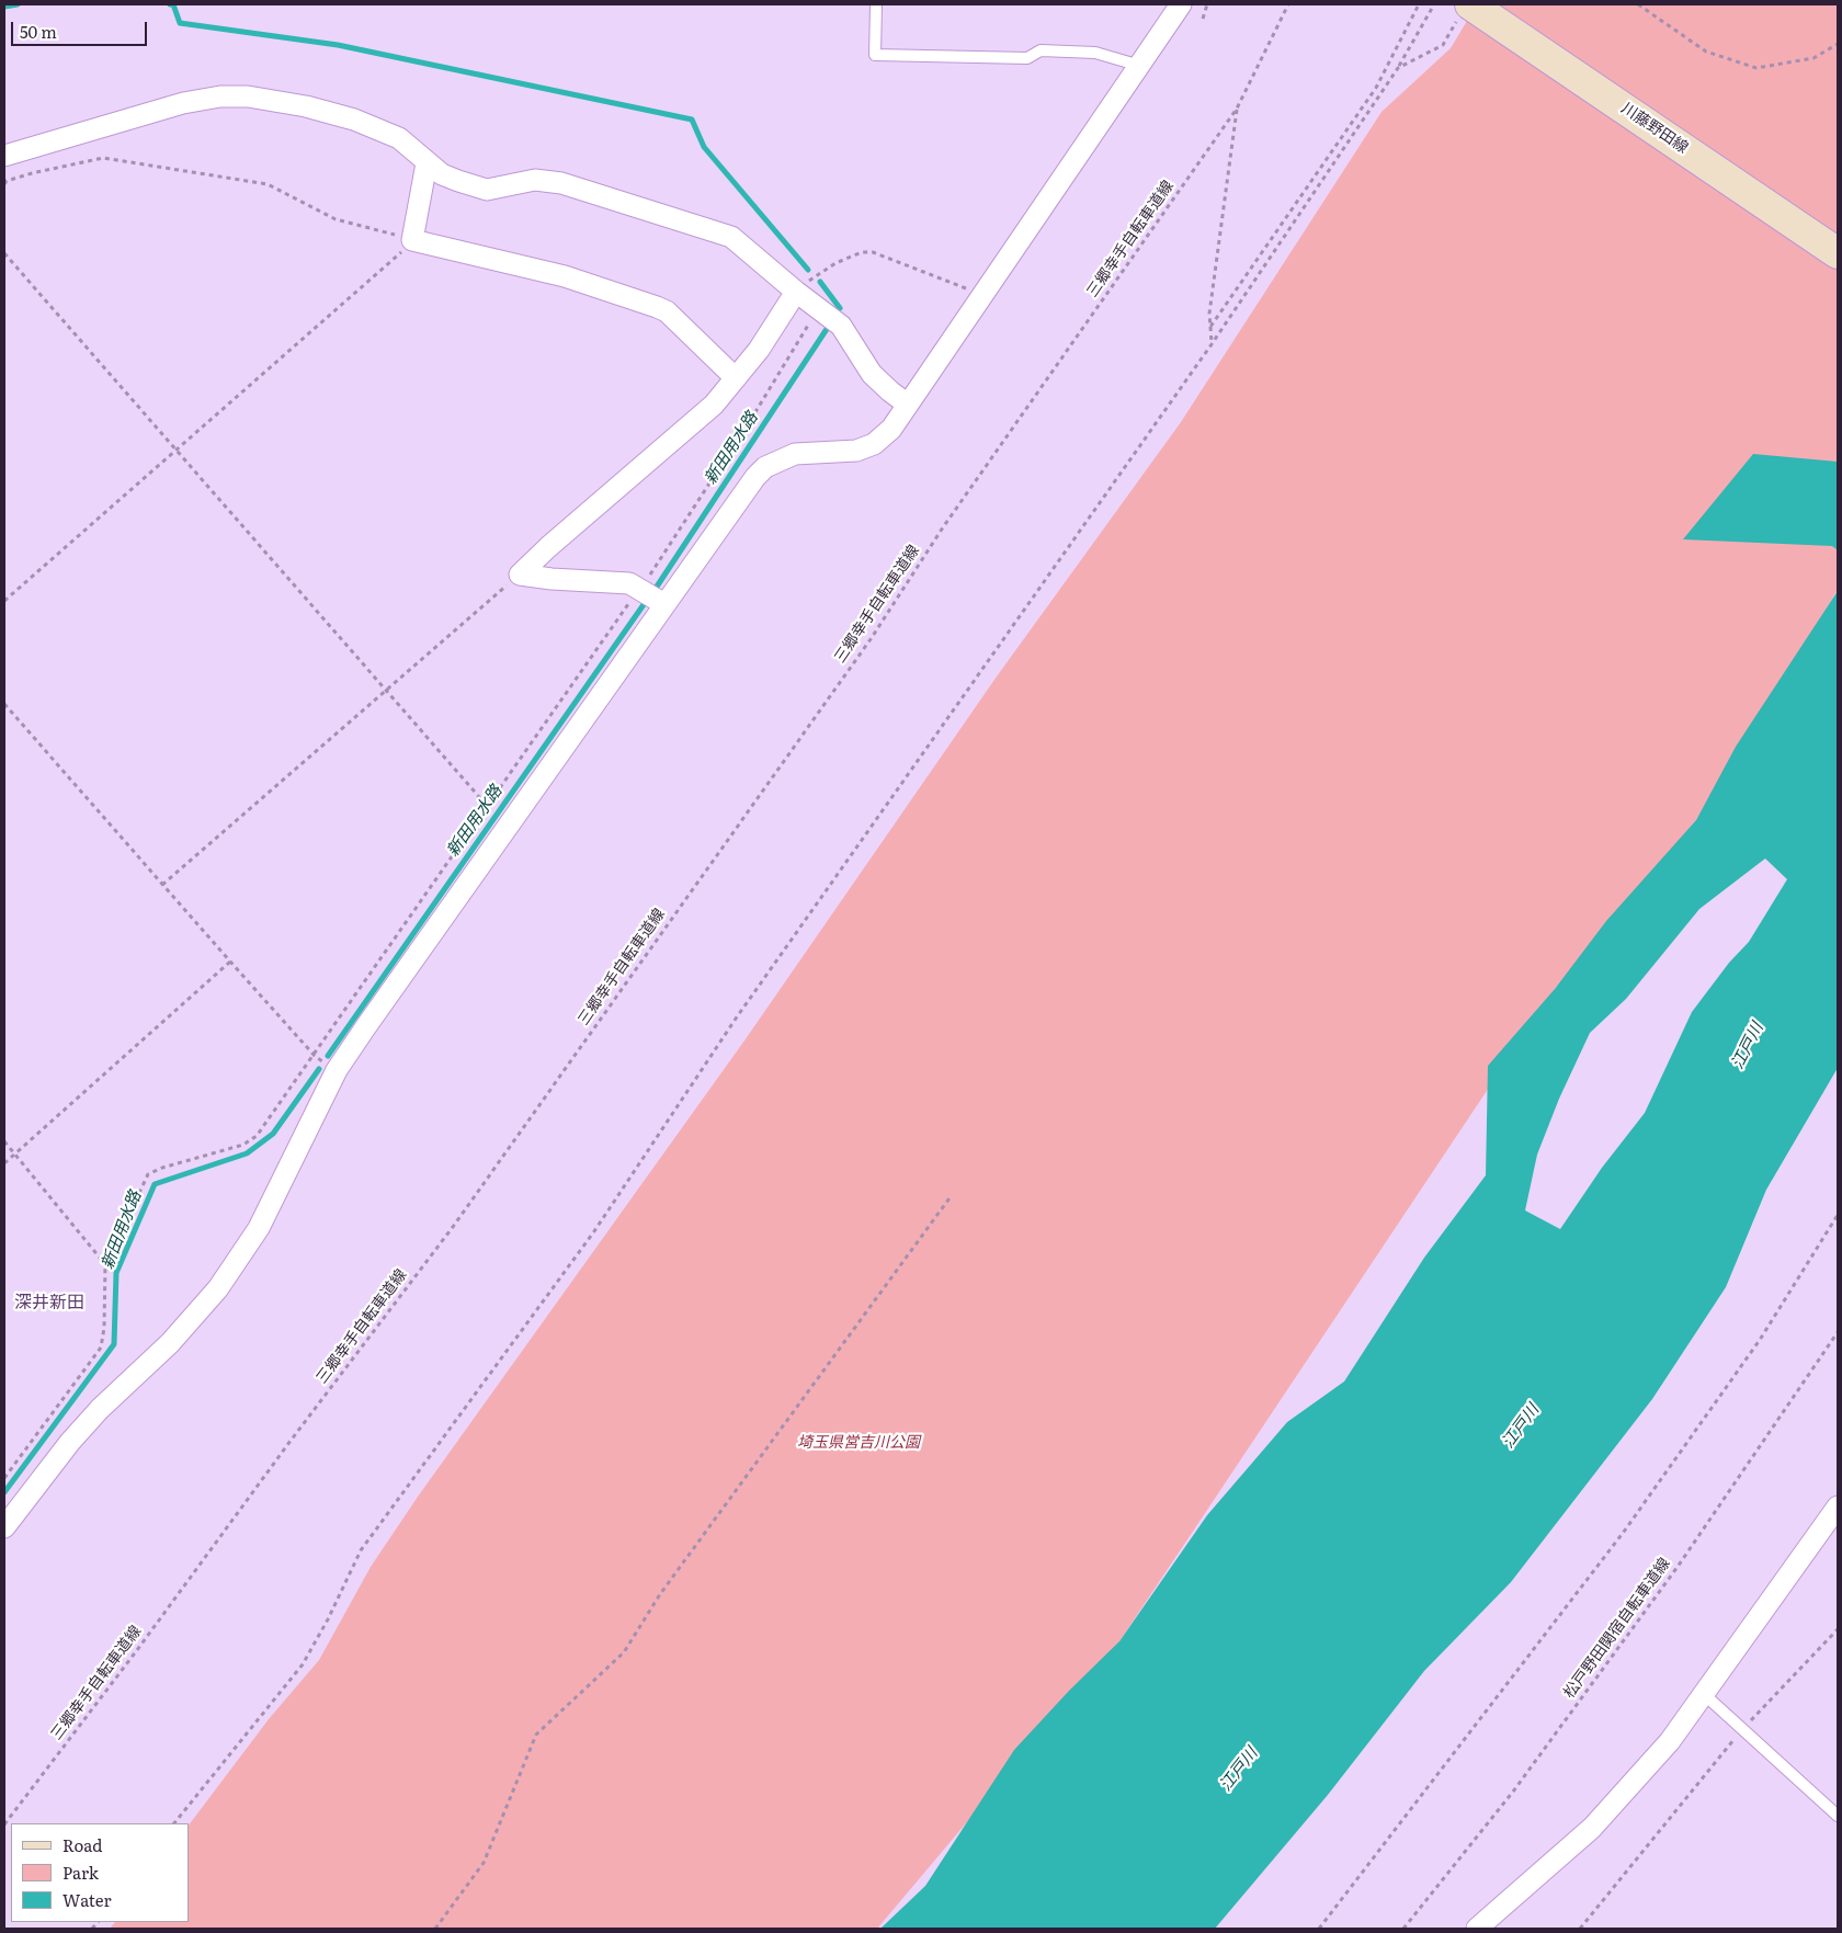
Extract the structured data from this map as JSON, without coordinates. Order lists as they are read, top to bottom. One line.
{"streets":{"main road":["川藤野田線"],"path":["三郷幸手自転車道線","松戸野田関宿自転車道線"]},"districts":["深井新田"],"water":["新田用水路","江戸川"],"parks":["埼玉県営吉川公園"],"legend":["Road","Park","Water"],"scale_bar":"50 m"}
